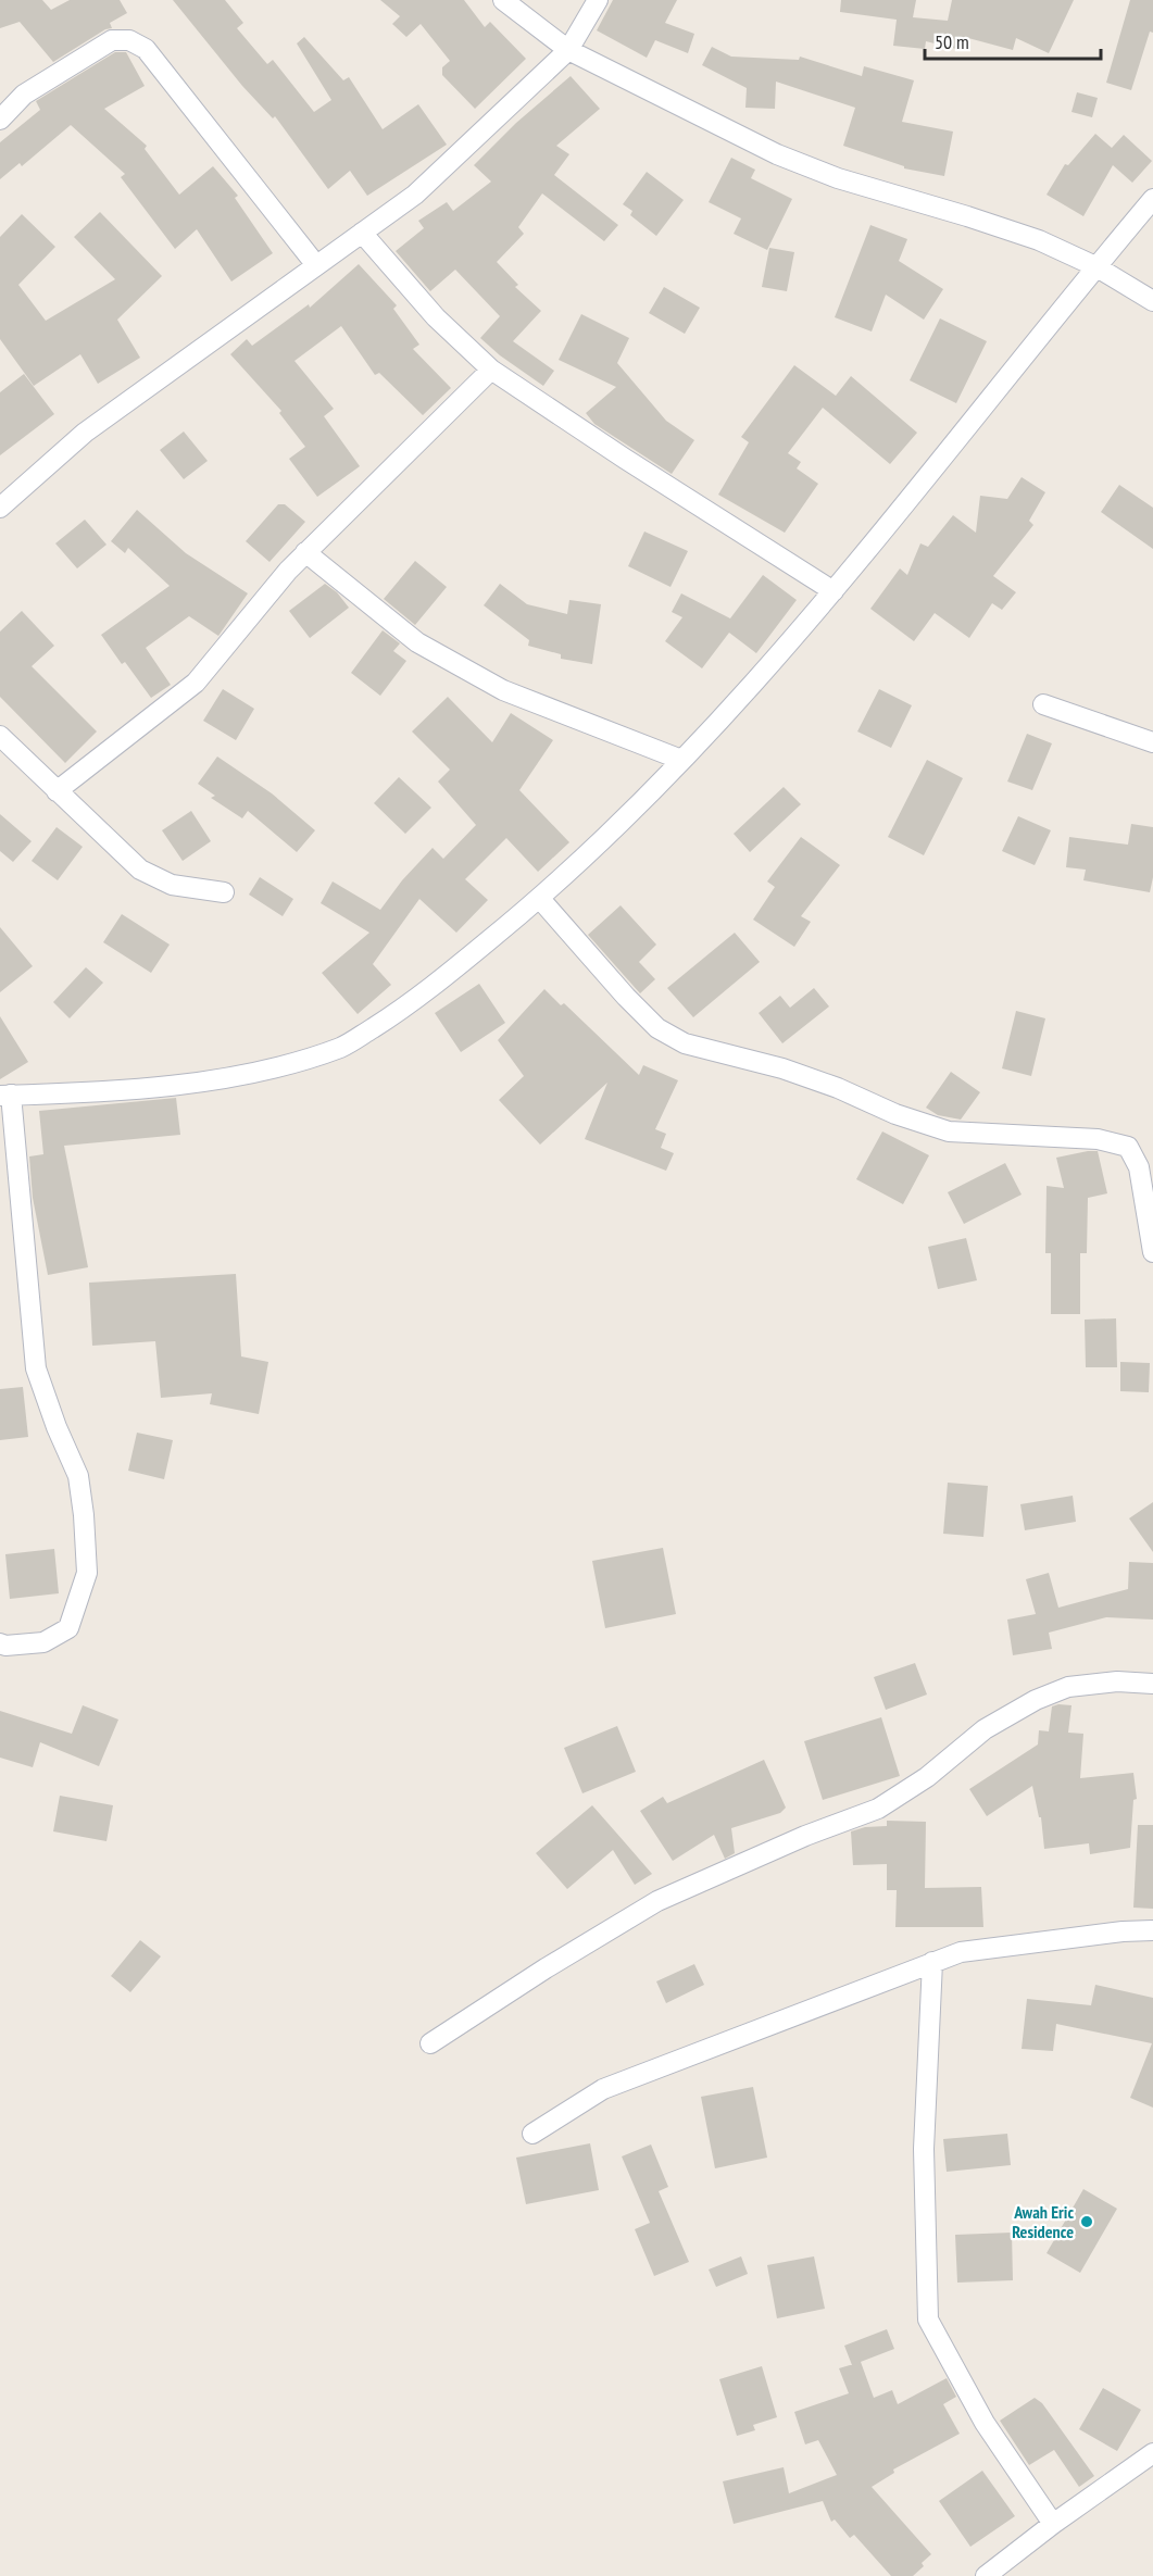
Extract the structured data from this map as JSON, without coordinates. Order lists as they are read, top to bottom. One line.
{"places":["Awah Eric Residence"],"scale_bar":"50 m"}
